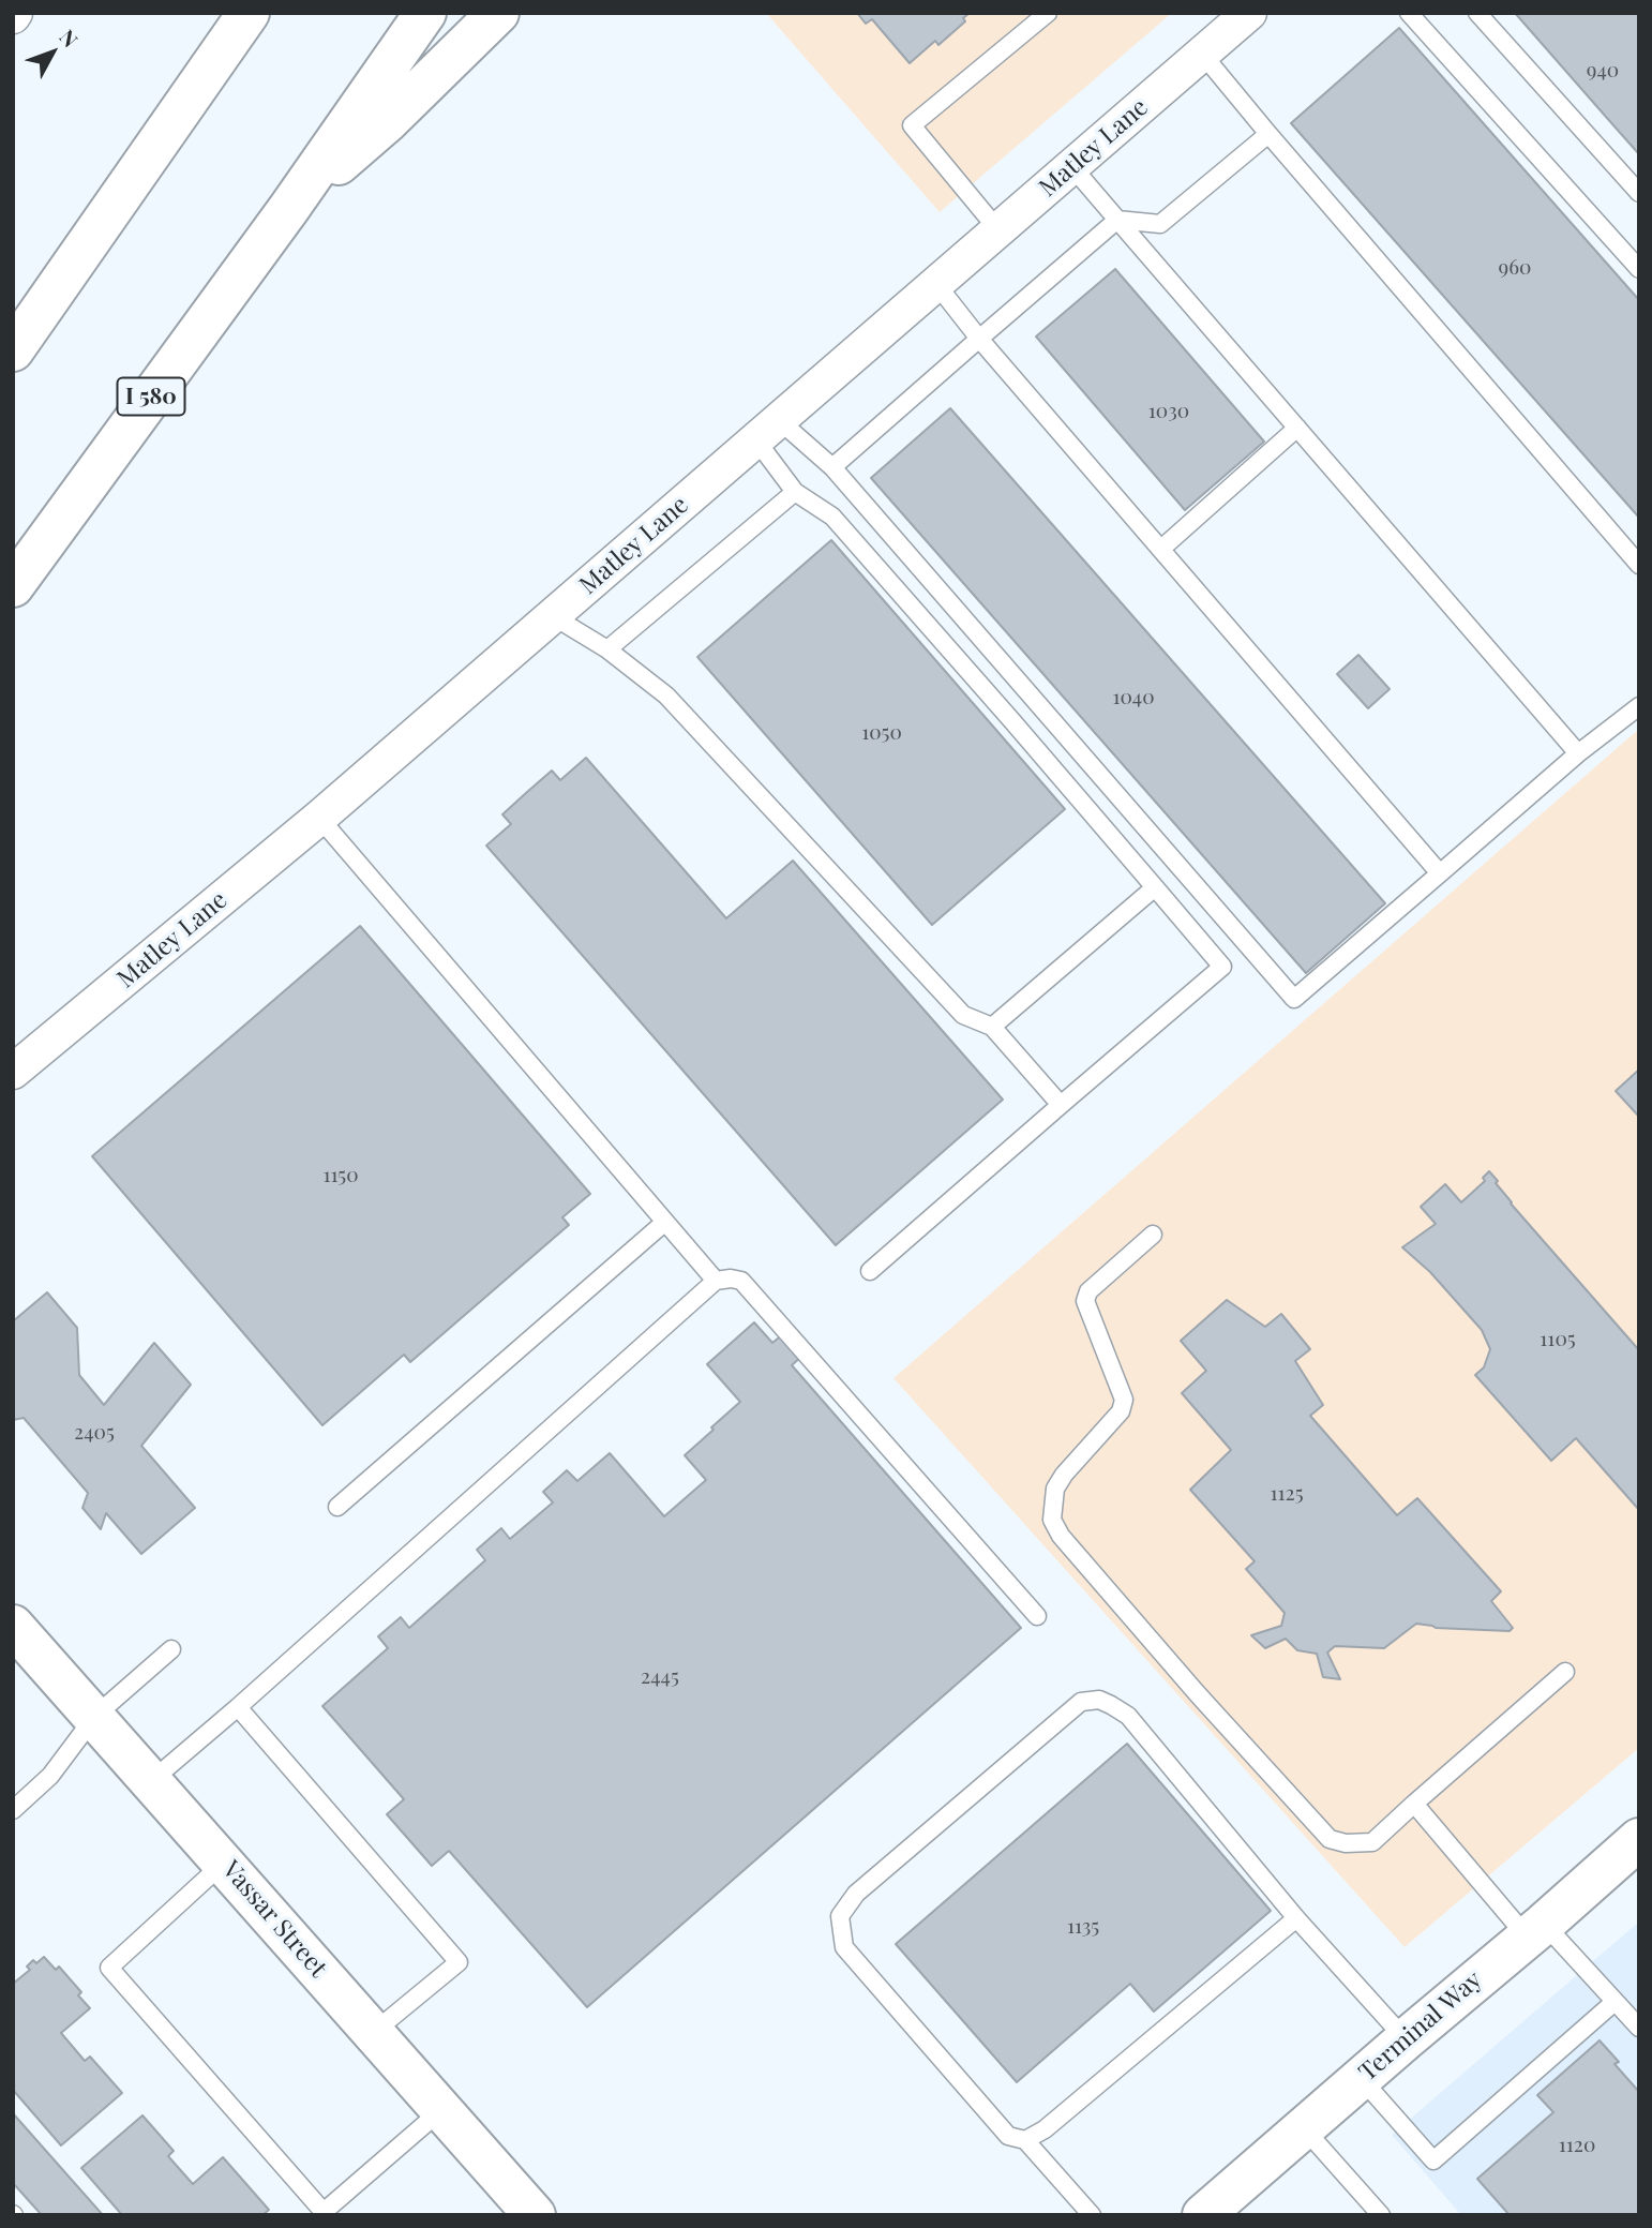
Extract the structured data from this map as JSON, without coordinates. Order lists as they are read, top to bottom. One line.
{"streets":{"main road":["I 580","Vassar Street","Terminal Way"],"street":["Matley Lane"]},"house_numbers":["940","960","1030","1040","1050","1150","1105","2405","1125","2445","1135","1120"],"north":"top right"}
